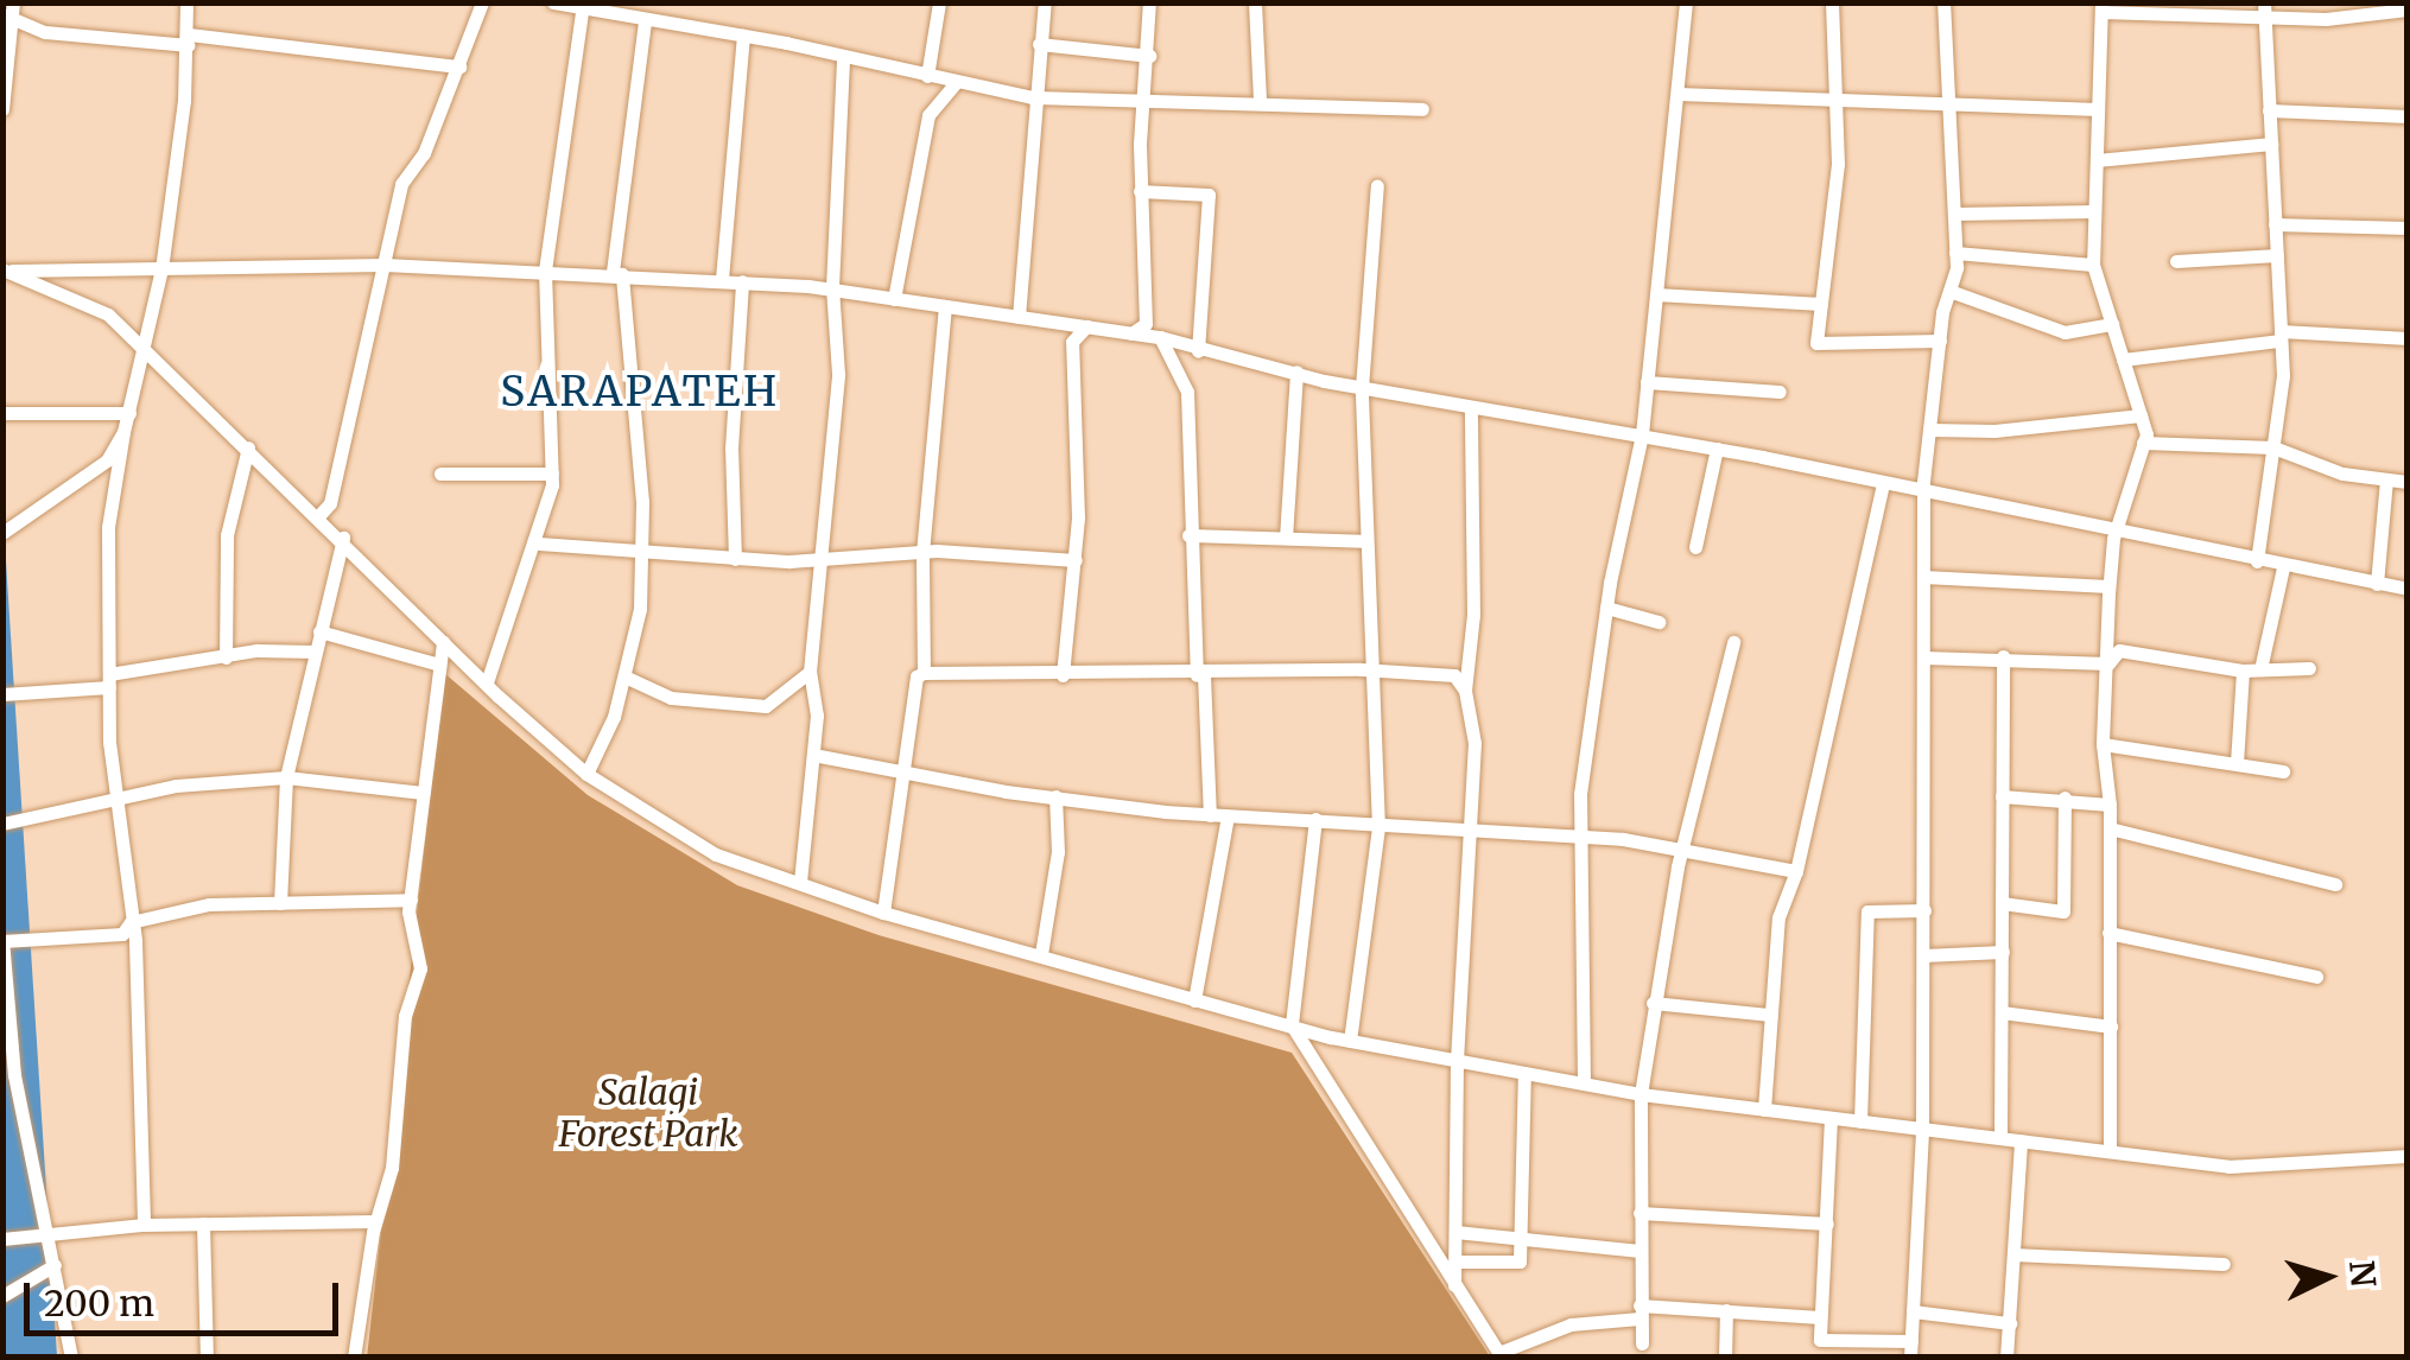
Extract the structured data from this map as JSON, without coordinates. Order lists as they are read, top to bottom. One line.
{"districts":["SARAPATEH"],"parks":["Salagi Forest Park"],"scale_bar":"200 m","north":"right"}
